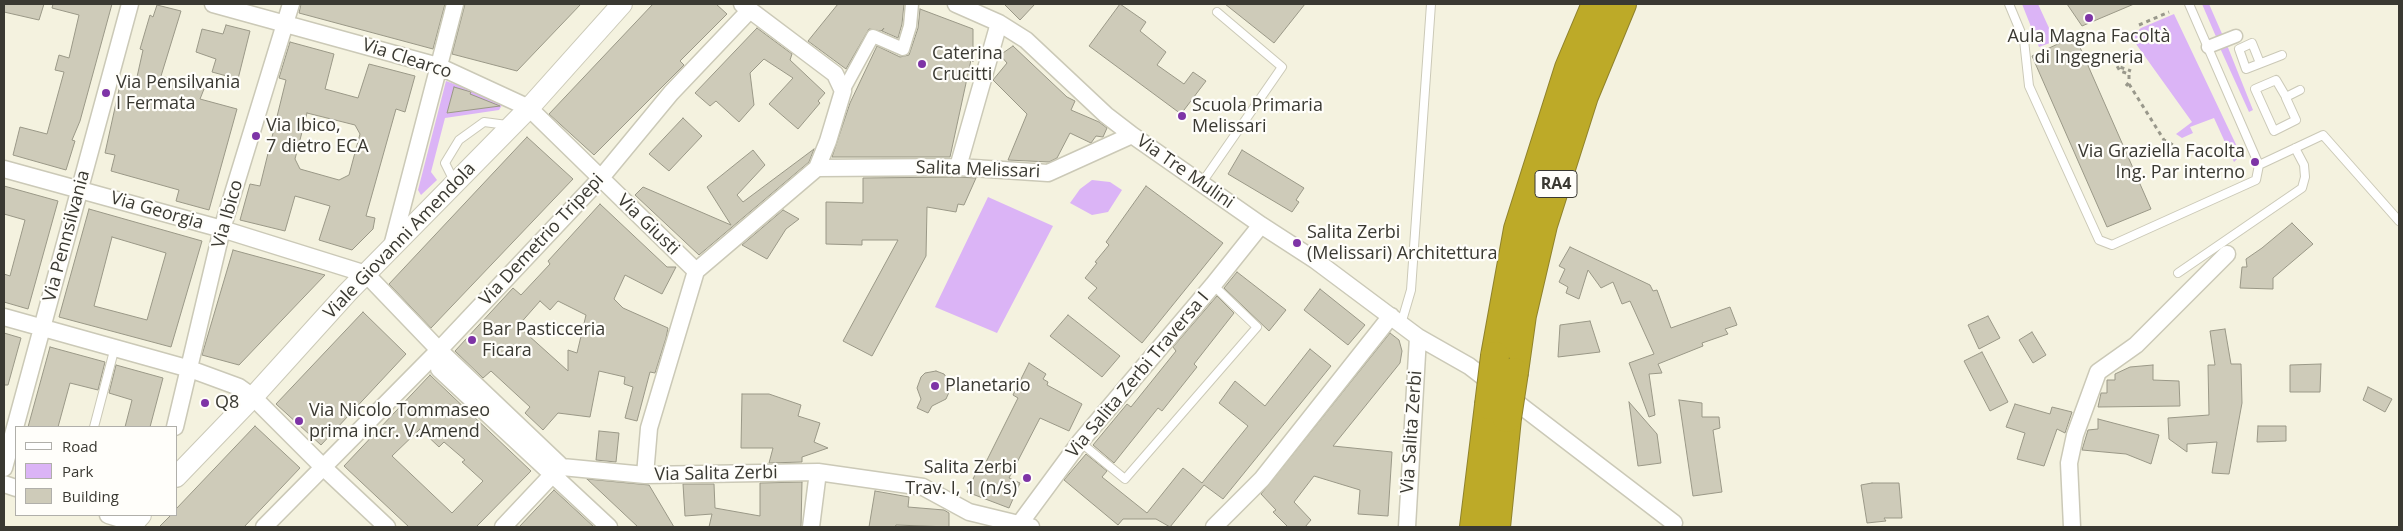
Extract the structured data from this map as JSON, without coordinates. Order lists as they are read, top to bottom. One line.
{"streets":{"highway":["RA4"],"street":["Via Clearco","Salita Melissari","Via Tre Mulini","Via Georgia","Via Ibico","Via Giusti","Via Pennsilvania","Via Demetrio Tripepi","Viale Giovanni Amendola","Via Salita Zerbi Traversa I","Via Salita Zerbi"]},"crossings":[["Via Clearco","Via Ibico"],["Via Clearco","Via Giusti"],["Via Clearco","Via Demetrio Tripepi"],["Via Clearco","Viale Giovanni Amendola"],["Salita Melissari","Via Tre Mulini"],["Via Tre Mulini","Via Salita Zerbi Traversa I"],["Via Tre Mulini","Via Salita Zerbi"],["Via Georgia","Via Ibico"],["Via Georgia","Via Pennsilvania"],["Via Georgia","Viale Giovanni Amendola"],["Via Georgia","Via Salita Zerbi"],["Via Giusti","Via Demetrio Tripepi"],["Via Demetrio Tripepi","Via Salita Zerbi"],["Viale Giovanni Amendola","Via Salita Zerbi"],["Via Salita Zerbi Traversa I","Via Salita Zerbi"]],"places":["Aula Magna Facoltà di Ingegneria","Caterina Crucitti","Via Pensilvania I Fermata","Scuola Primaria Melissari","Via Ibico, 7 dietro ECA","Via Graziella Facolta Ing. Par interno","Salita Zerbi (Melissari) Architettura","Bar Pasticceria Ficara","Planetario","Q8","Via Nicolo Tommaseo prima incr. V.Amend","Salita Zerbi Trav. I, 1 (n/s)"],"legend":["Road","Park","Building"]}
